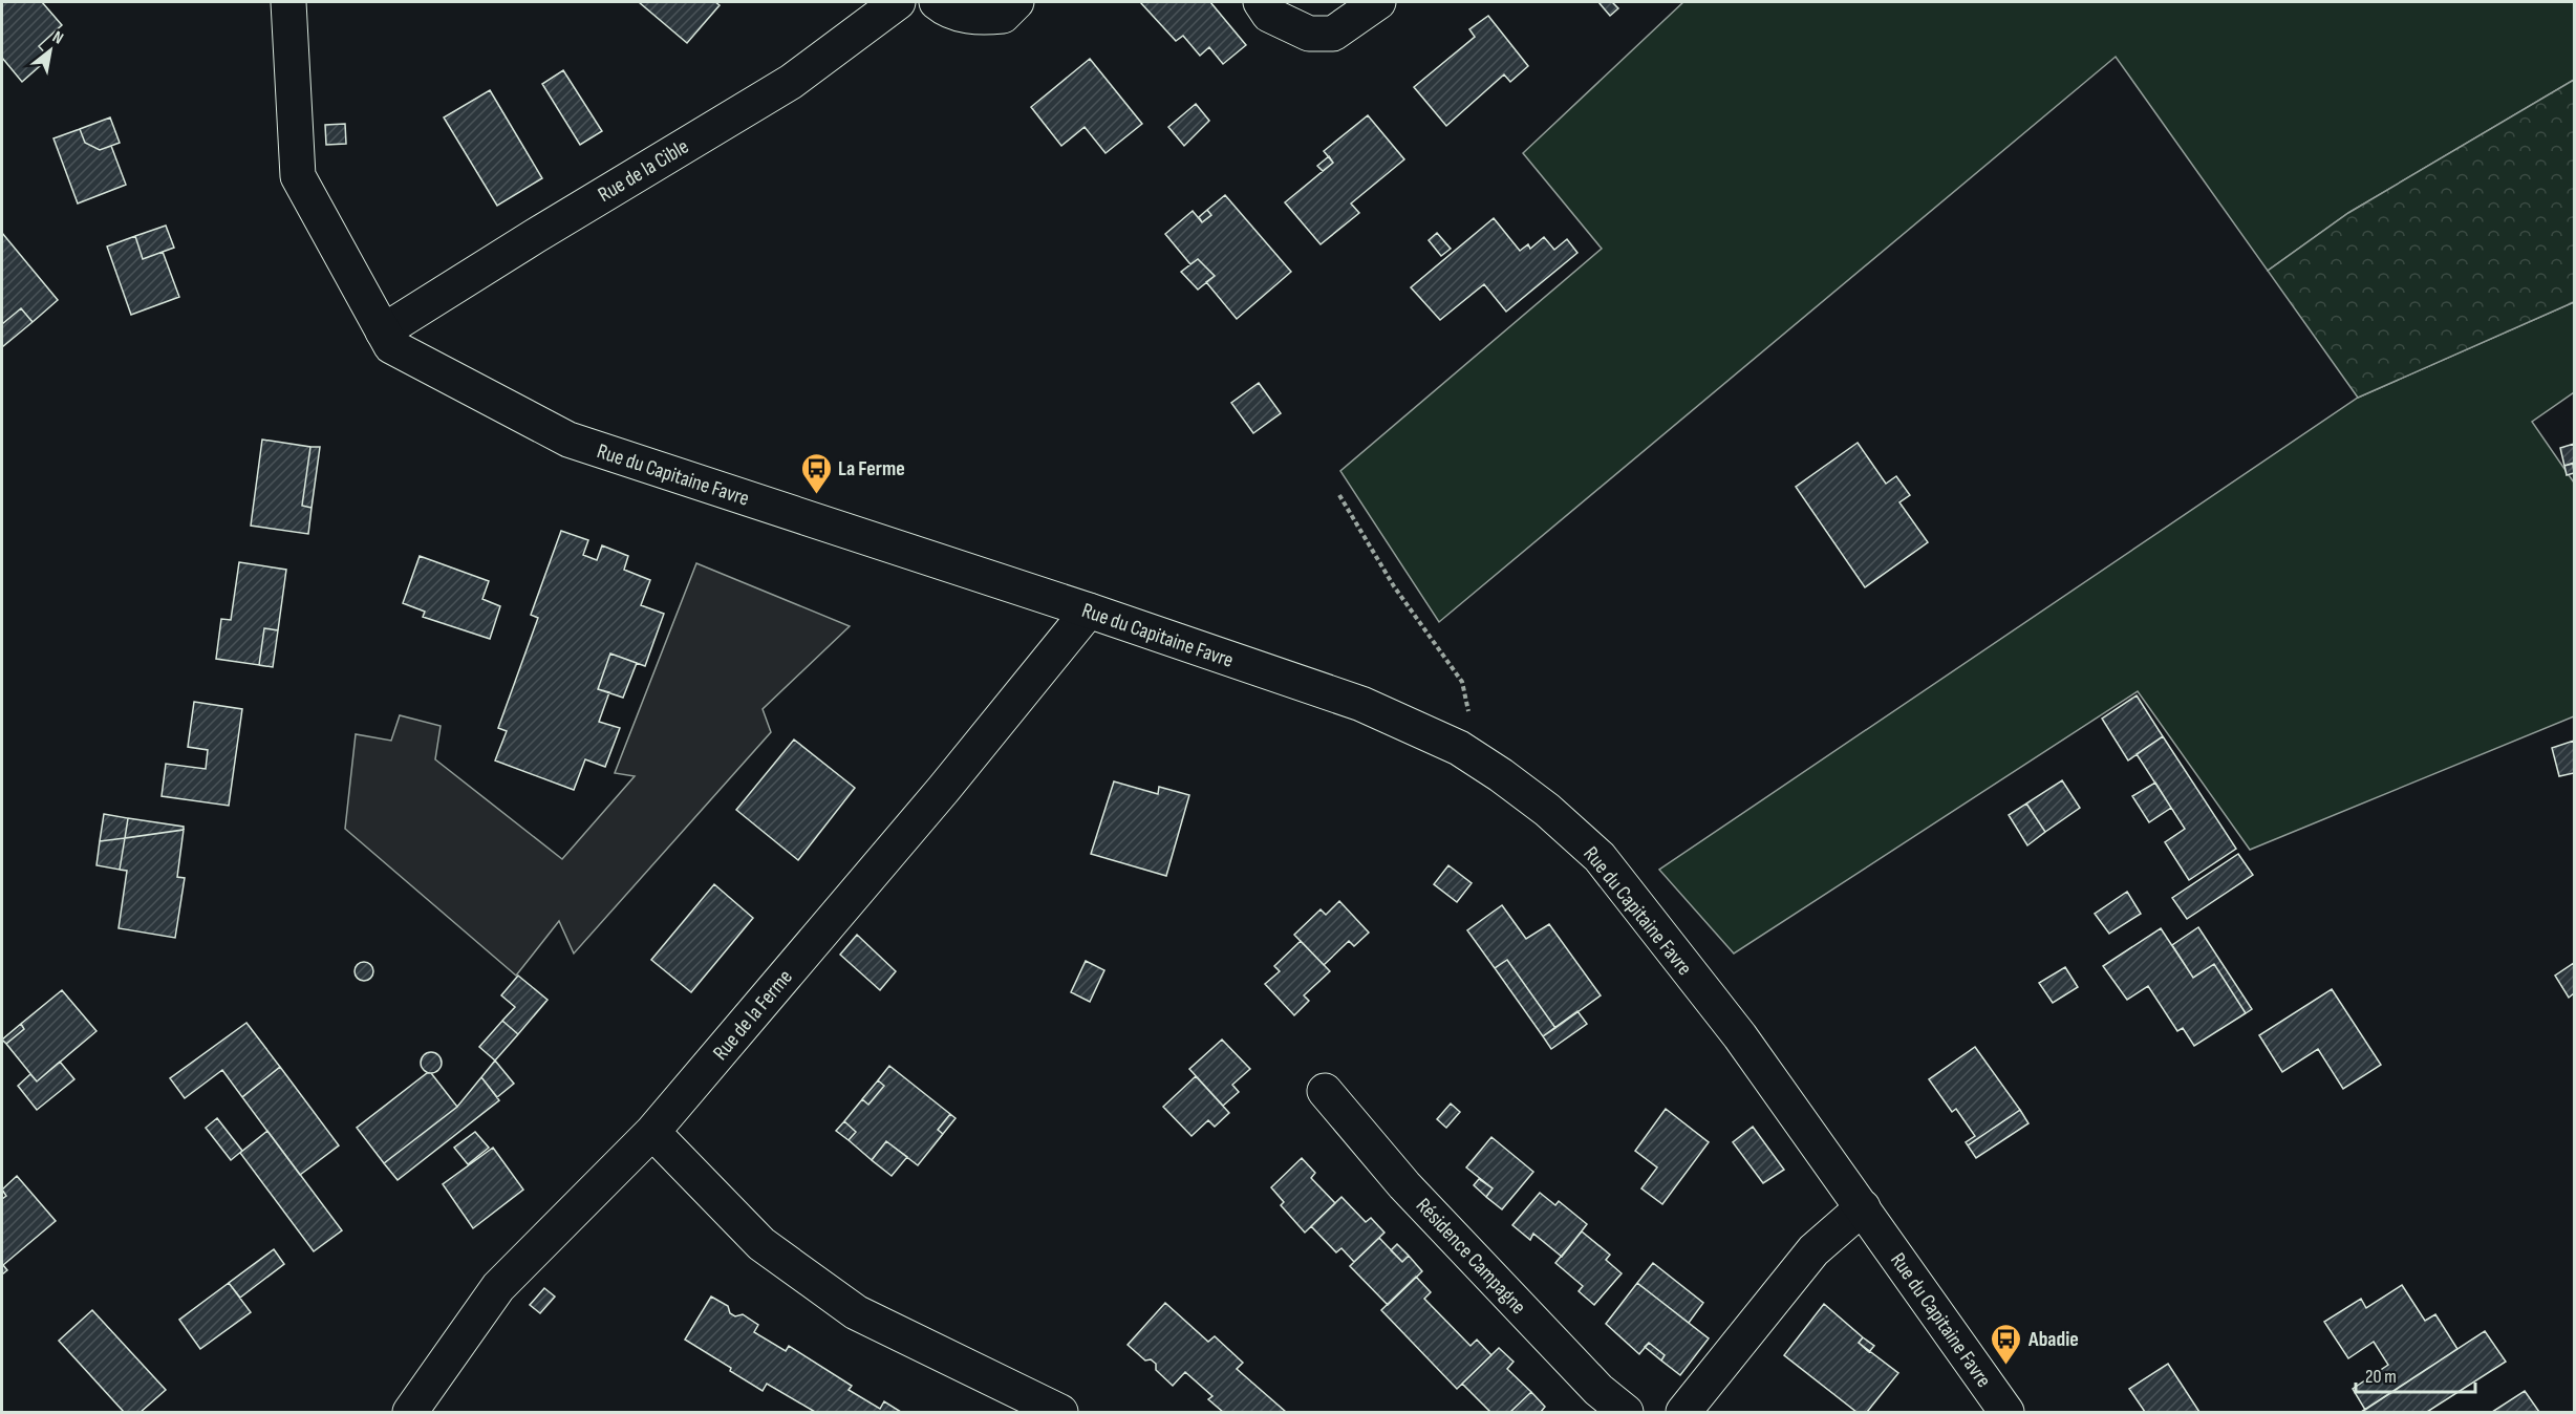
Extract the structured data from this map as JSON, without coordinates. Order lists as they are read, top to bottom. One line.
{"streets":{"street":["Rue de la Cible","Rue du Capitaine Favre","Rue de la Ferme","Résidence Campagne"]},"crossings":[["Rue de la Cible","Rue du Capitaine Favre"],["Rue du Capitaine Favre","Rue de la Ferme"]],"places":{"bus stop":["La Ferme","Abadie"]},"scale_bar":"20 m","north":"top right"}
